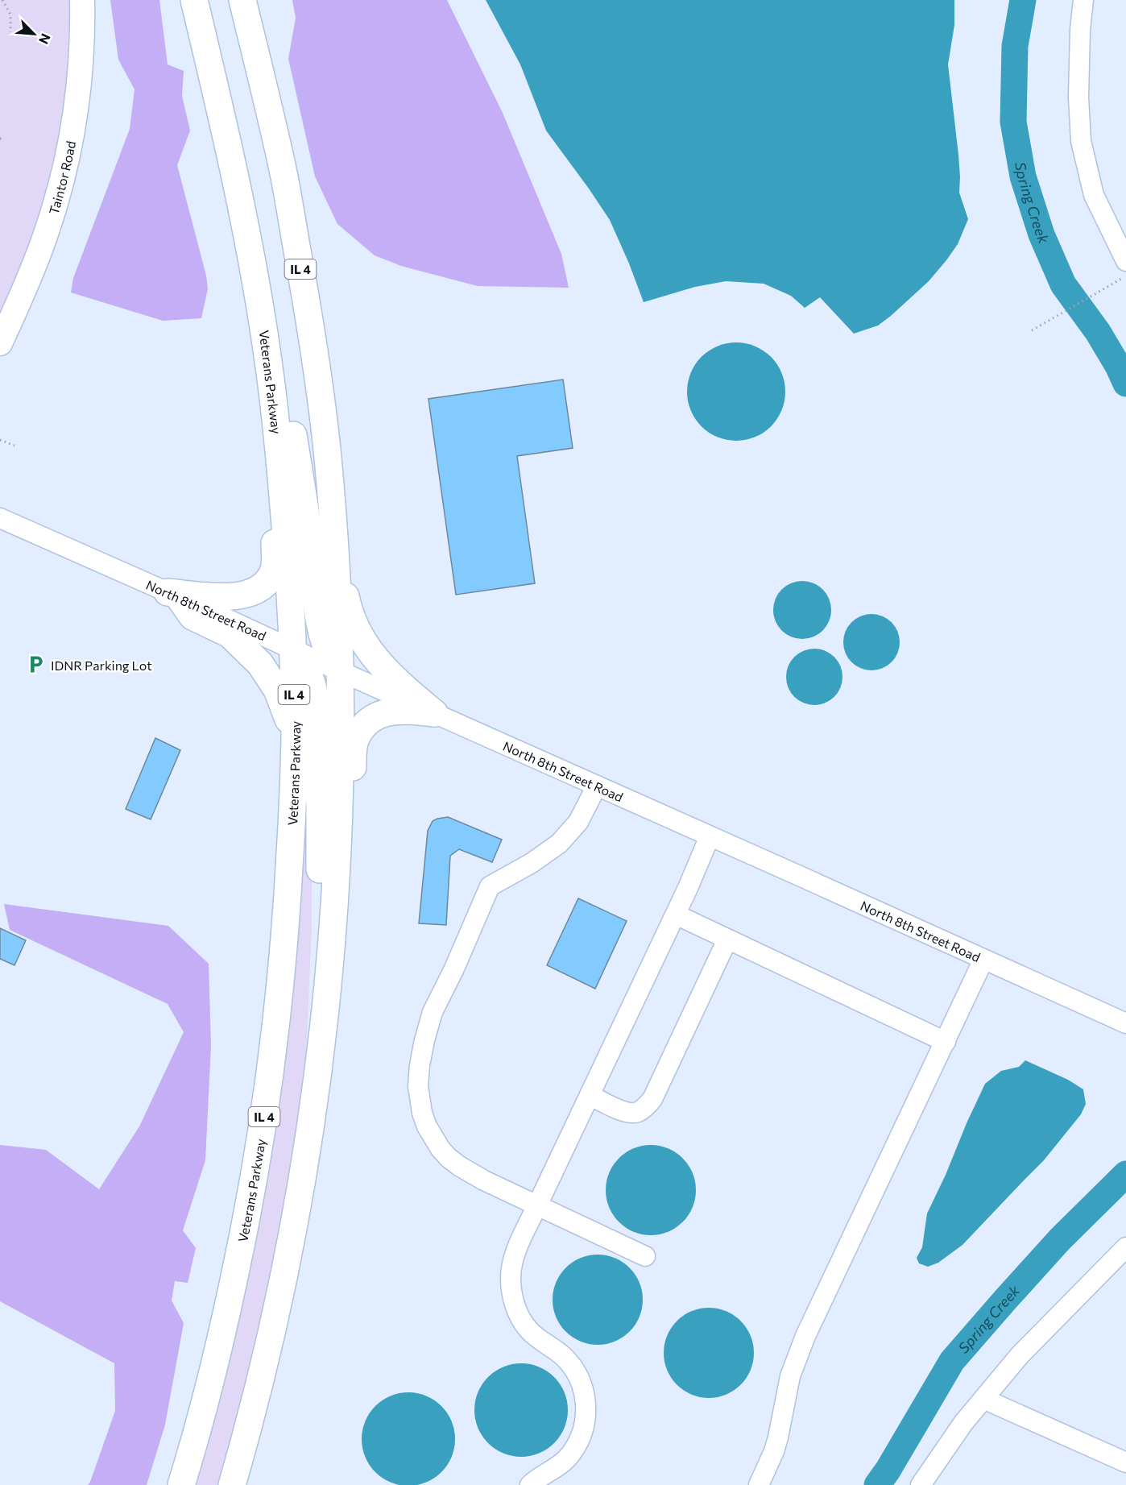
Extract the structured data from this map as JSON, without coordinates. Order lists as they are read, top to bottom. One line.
{"streets":{"highway":["IL 4","Veterans Parkway"],"main road":["Taintor Road"],"street":["North 8th Street Road"]},"crossings":[["IL 4","North 8th Street Road"],["Veterans Parkway","North 8th Street Road"]],"water":["Spring Creek"],"places":{"parking":["IDNR Parking Lot"]},"north":"bottom right"}
